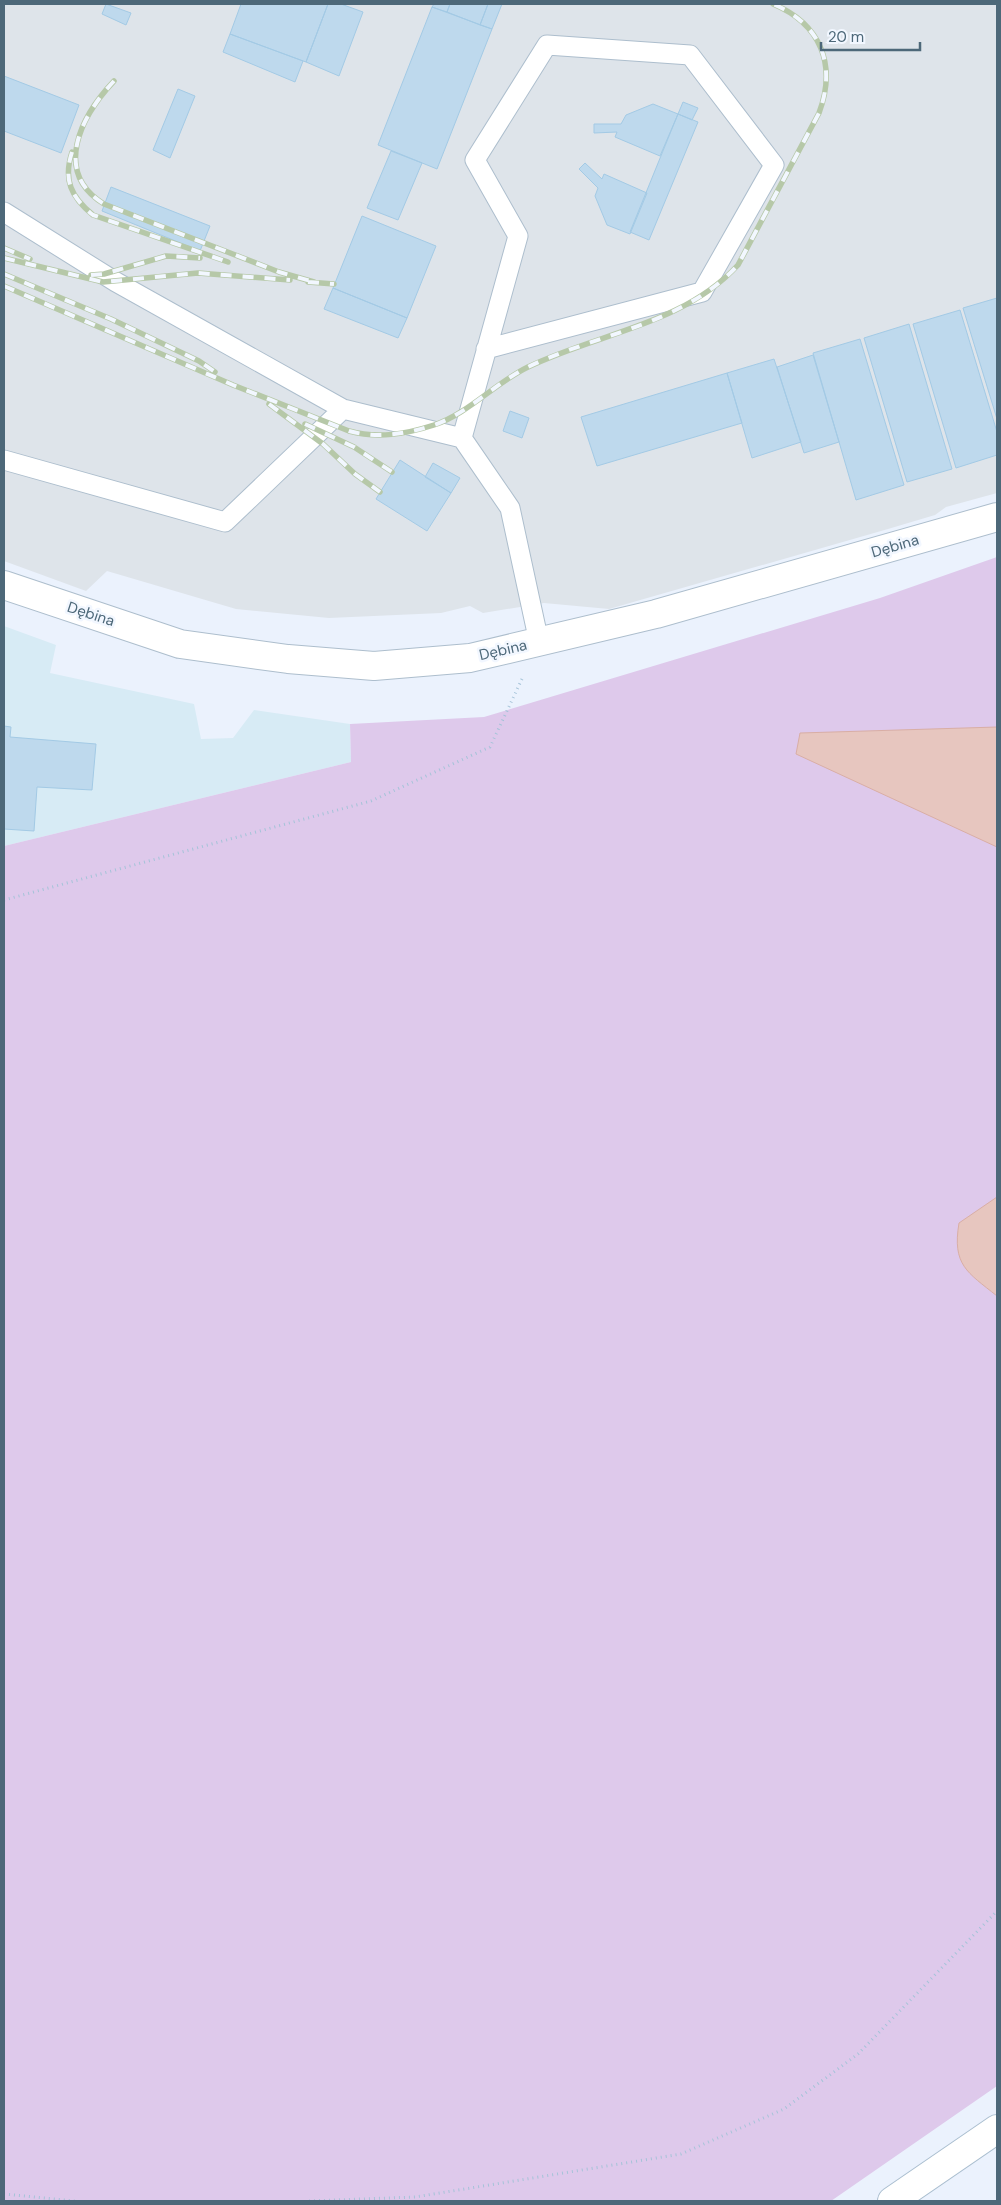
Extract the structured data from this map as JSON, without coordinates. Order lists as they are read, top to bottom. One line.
{"streets":{"street":["Dębina"]},"scale_bar":"20 m"}
